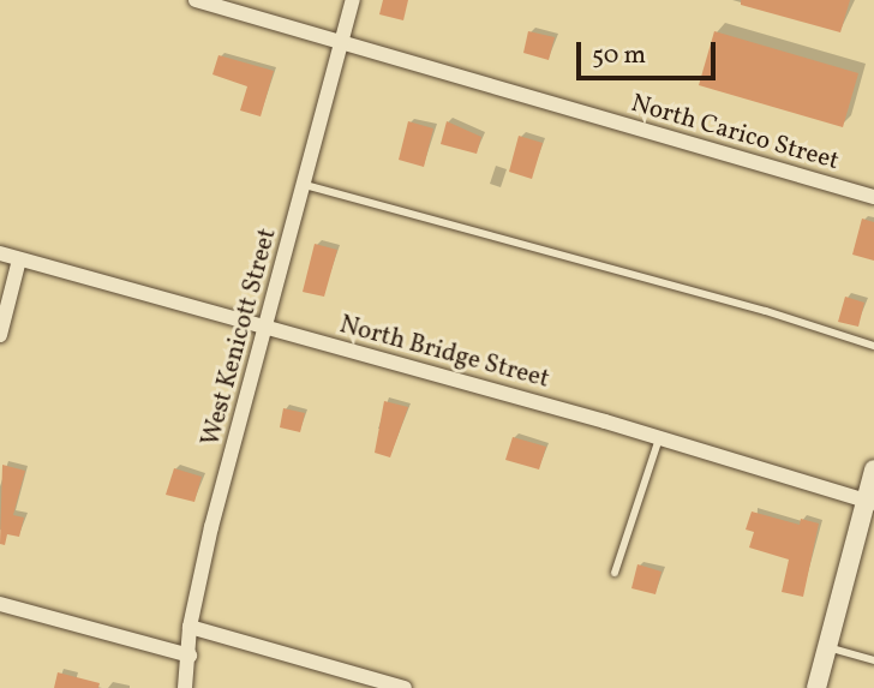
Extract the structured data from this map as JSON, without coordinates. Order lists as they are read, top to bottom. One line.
{"streets":{"street":["North Carico Street","West Kenicott Street","North Bridge Street"]},"crossings":[["North Carico Street","West Kenicott Street"],["West Kenicott Street","North Bridge Street"]],"scale_bar":"50 m"}
